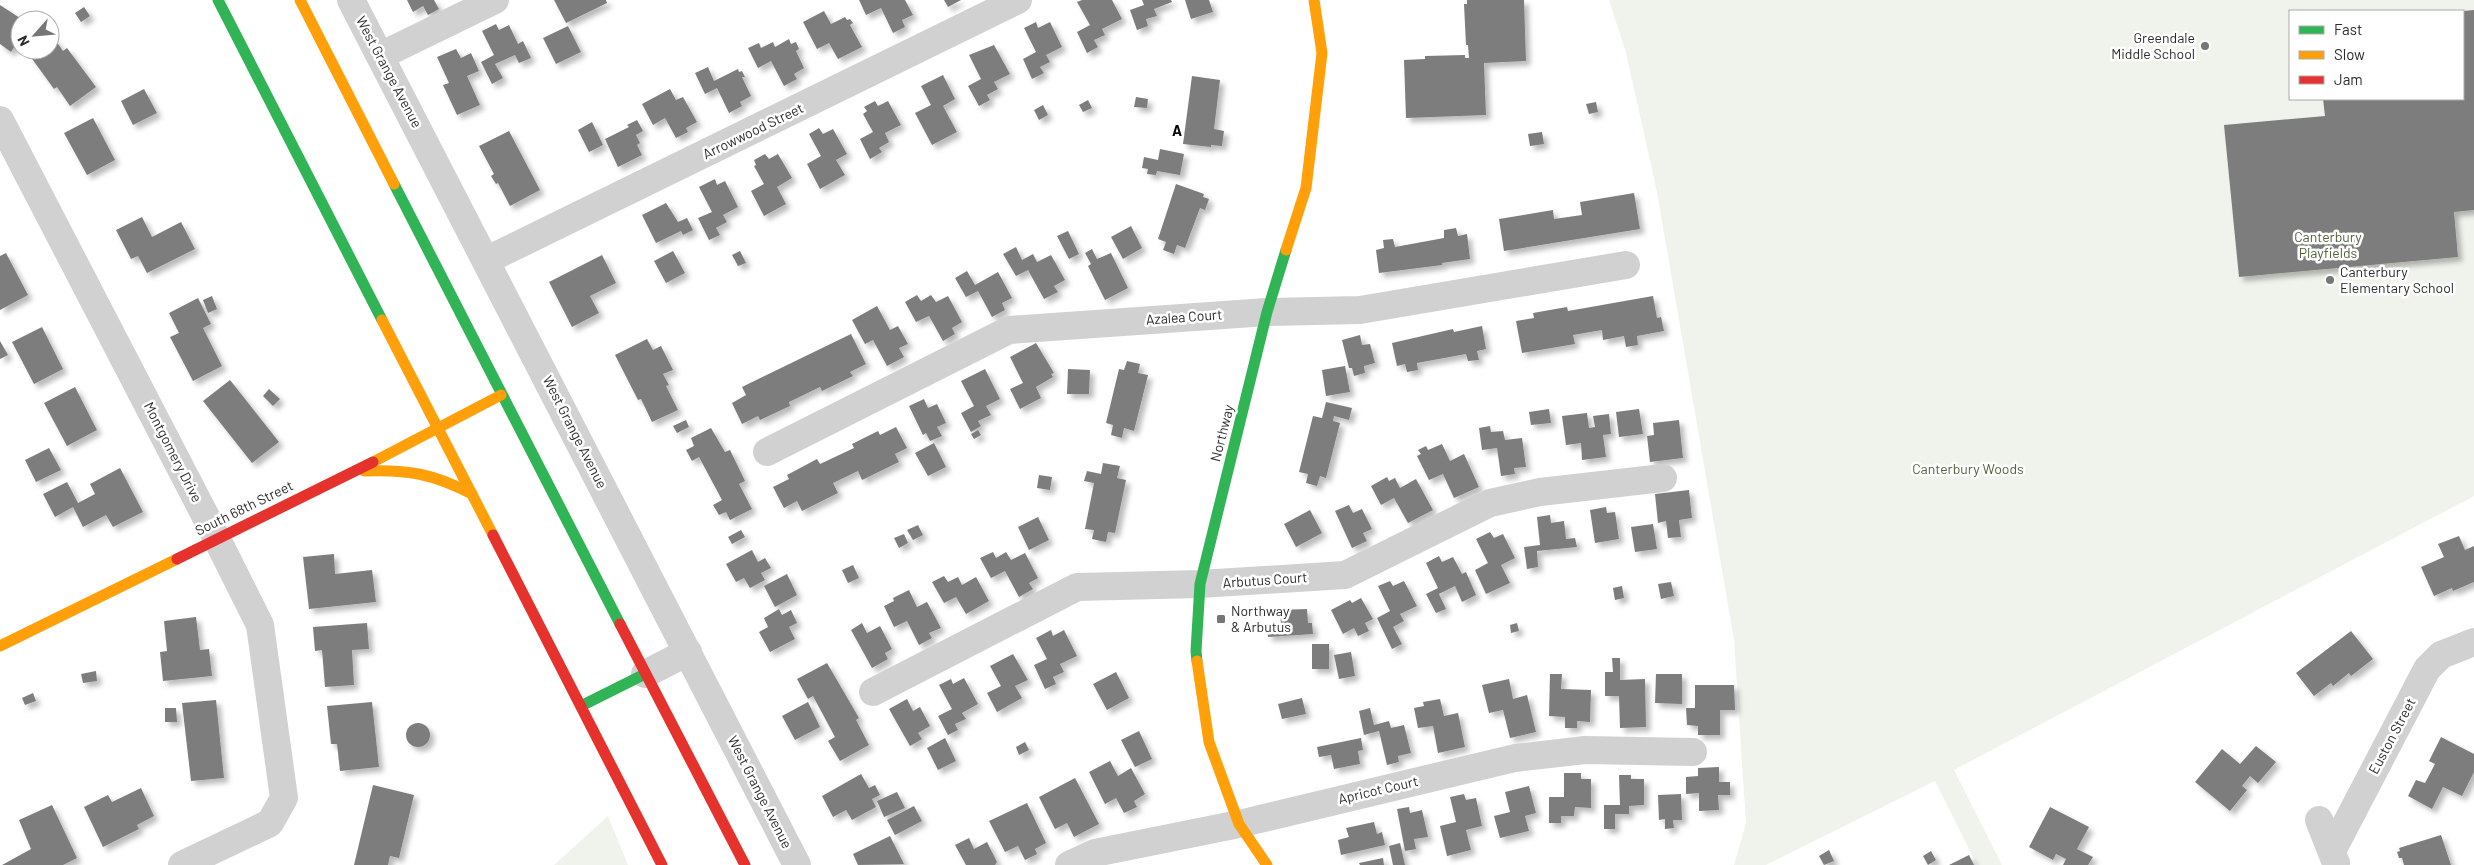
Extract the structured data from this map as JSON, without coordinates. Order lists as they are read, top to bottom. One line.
{"streets":{"street":["West Grange Avenue","Arrowwood Street","Azalea Court","Northway","Montgomery Drive","South 68th Street","Arbutus Court","Euston Street","Apricot Court"]},"crossings":[["West Grange Avenue","Arrowwood Street"],["Azalea Court","Northway"],["Northway","Arbutus Court"],["Northway","Apricot Court"],["Montgomery Drive","South 68th Street"]],"districts":["A"],"parks":["Canterbury Playfields","Canterbury Woods"],"places":{"other":["Greendale Middle School","Canterbury Elementary School"],"transit":["Northway & Arbutus"]},"legend":["Fast","Slow","Jam"],"north":"bottom left"}
